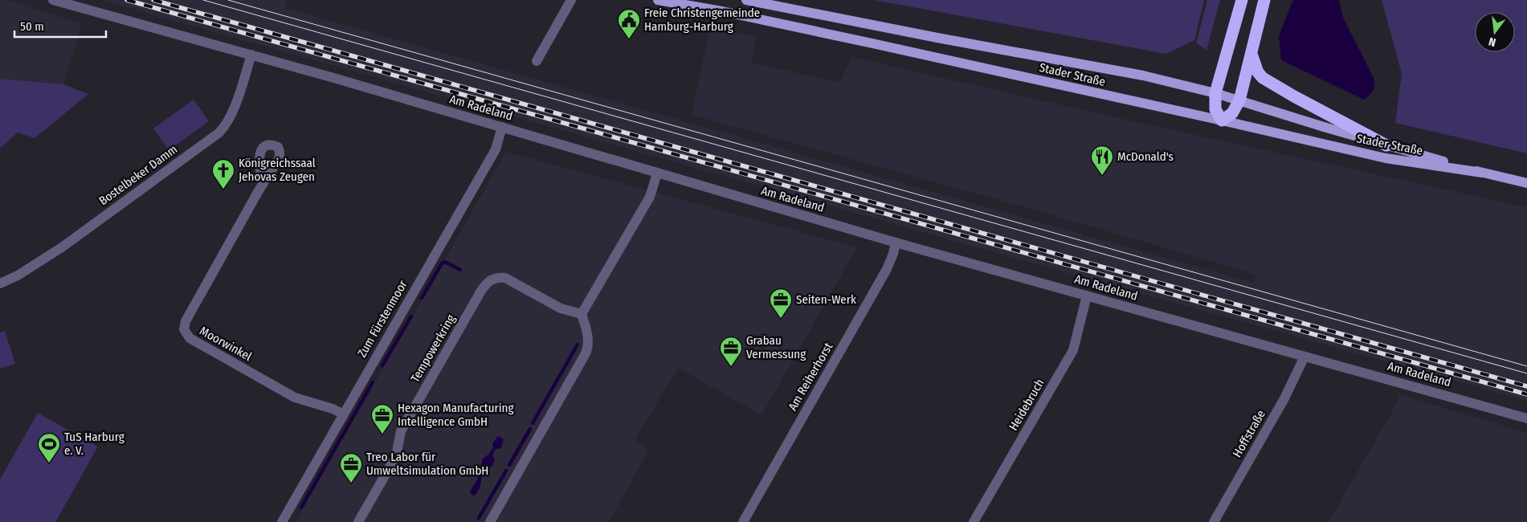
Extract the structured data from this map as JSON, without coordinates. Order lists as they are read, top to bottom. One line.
{"streets":{"main road":["Stader Straße"],"street":["Am Radeland","Bostelbeker Damm","Zum Fürstenmoor","Moorwinkel","Tempowerkring","Am Reiherhorst","Heidebruch","Hoffstraße"]},"crossings":[["Am Radeland","Bostelbeker Damm"],["Am Radeland","Zum Fürstenmoor"],["Am Radeland","Am Reiherhorst"],["Am Radeland","Heidebruch"],["Am Radeland","Hoffstraße"],["Zum Fürstenmoor","Moorwinkel"]],"places":{"public building":["Freie Christengemeinde Hamburg-Harburg"],"restaurant":["McDonald's"],"church":["Königreichssaal Jehovas Zeugen"],"office":["Seiten-Werk","Grabau Vermessung","Hexagon Manufacturing Intelligence GmbH","Treo Labor für Umweltsimulation GmbH"],"sports":["TuS Harburg e. V."]},"scale_bar":"50 m","north":"bottom"}
